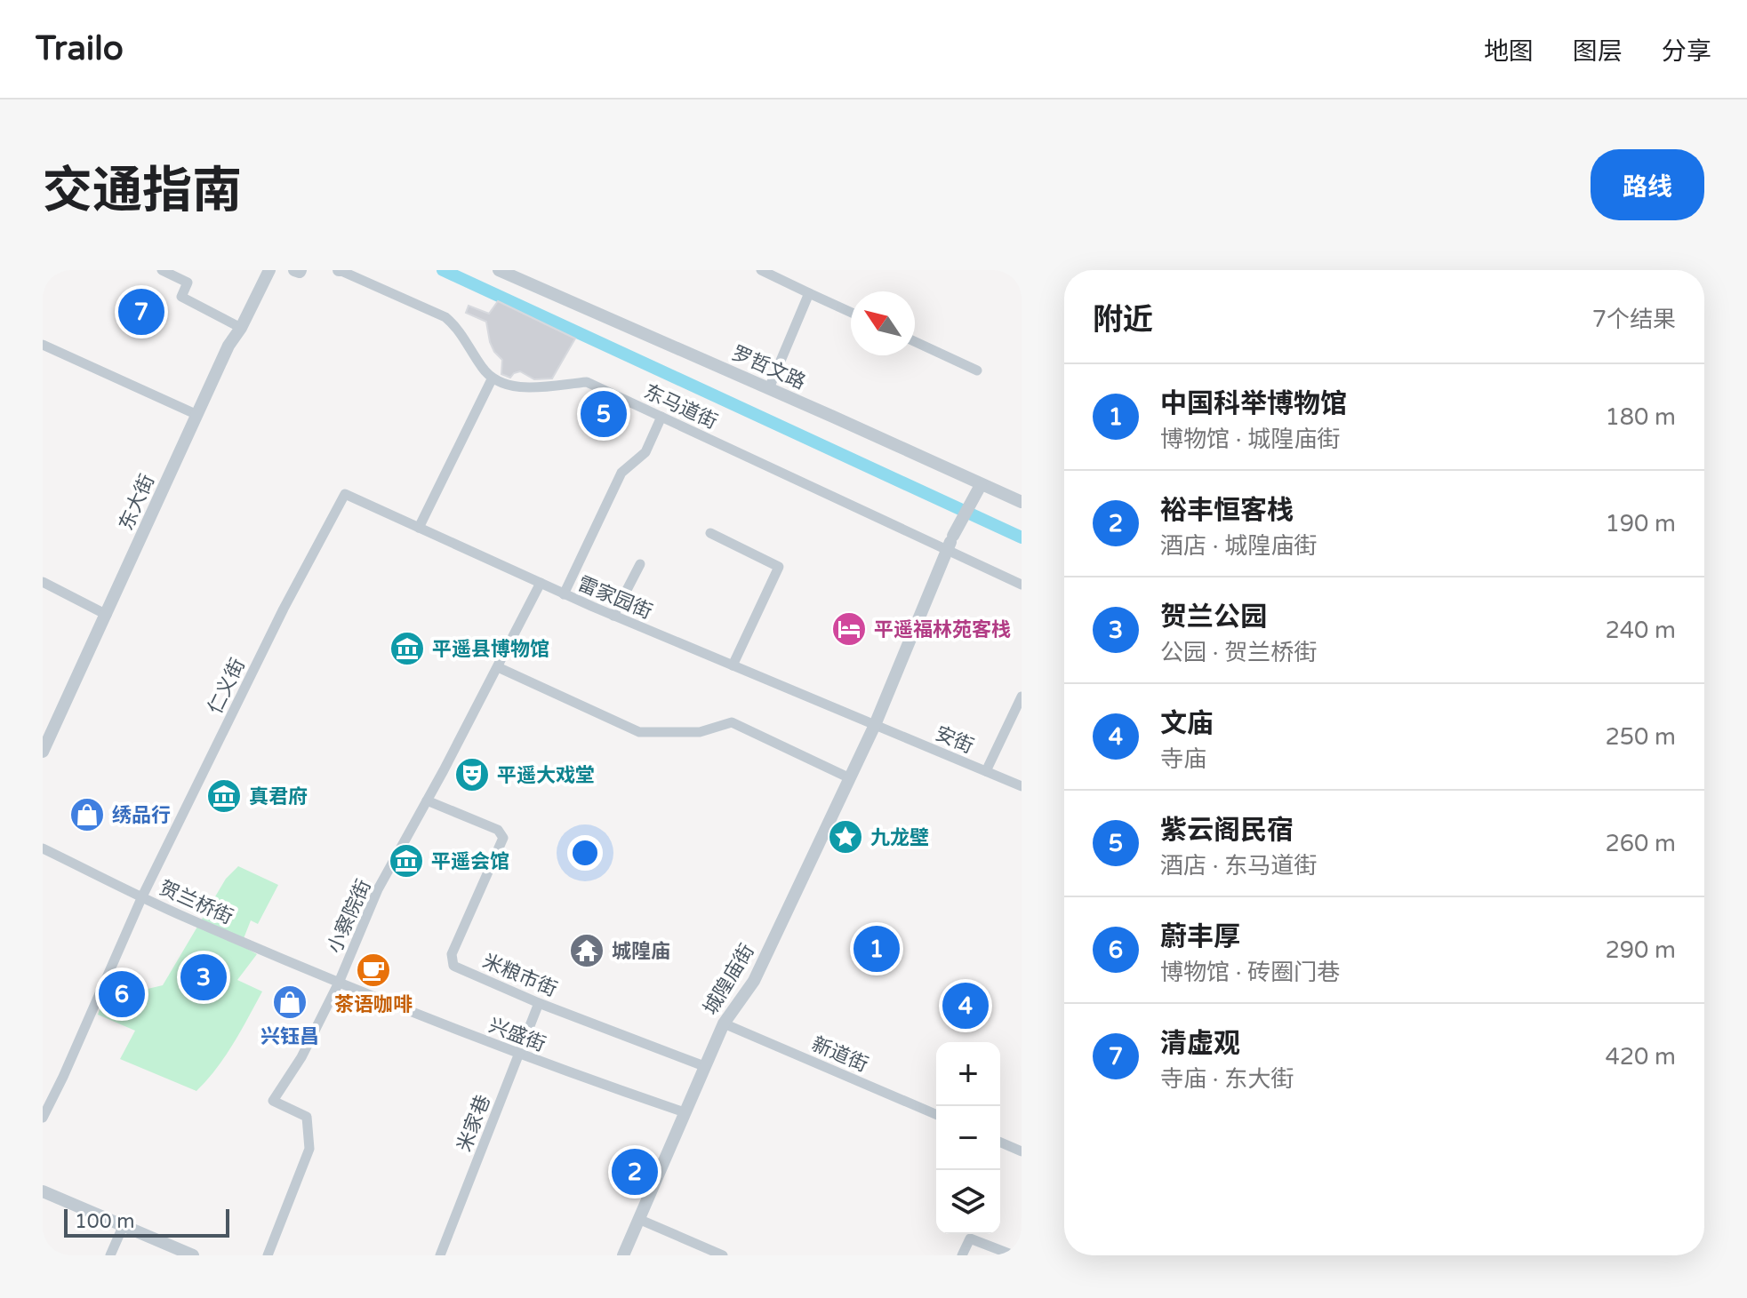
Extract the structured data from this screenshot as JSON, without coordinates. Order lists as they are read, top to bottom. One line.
{"streets":{"street":["罗哲文路","东马道街","东大街","雷家园街","仁义街","安街","贺兰桥街","小察院街","米粮市街","城隍庙街","兴盛街","新道街","米家巷"]},"crossings":[["罗哲文路","城隍庙街"],["东马道街","城隍庙街"],["雷家园街","仁义街"],["雷家园街","安街"],["雷家园街","小察院街"],["雷家园街","城隍庙街"],["仁义街","贺兰桥街"],["安街","城隍庙街"],["贺兰桥街","小察院街"],["贺兰桥街","兴盛街"],["小察院街","米粮市街"],["小察院街","兴盛街"],["米粮市街","城隍庙街"],["米粮市街","米家巷"],["城隍庙街","兴盛街"],["城隍庙街","新道街"],["兴盛街","米家巷"]],"places":{"hotel":["平遥福林苑客栈"],"museum":["平遥县博物馆","真君府","平遥会馆"],"theatre":["平遥大戏堂"],"shop":["绣品行","兴钰昌"],"place":["九龙壁"],"temple":["城隍庙"],"cafe":["茶语咖啡"]},"scale_bar":"100 m","north":"top left","page":{"header":"Trailo","nav":["地图","图层","分享"],"title":"交通指南","buttons":"路线","heading":["附近","7个结果"],"pins":["7","5","1","3","6","4","2"],"list":[{"mark":"1","name":"中国科举博物馆","note":"博物馆 · 城隍庙街","value":"180 m"},{"mark":"2","name":"裕丰恒客栈","note":"酒店 · 城隍庙街","value":"190 m"},{"mark":"3","name":"贺兰公园","note":"公园 · 贺兰桥街","value":"240 m"},{"mark":"4","name":"文庙","note":"寺庙","value":"250 m"},{"mark":"5","name":"紫云阁民宿","note":"酒店 · 东马道街","value":"260 m"},{"mark":"6","name":"蔚丰厚","note":"博物馆 · 砖圈门巷","value":"290 m"},{"mark":"7","name":"清虚观","note":"寺庙 · 东大街","value":"420 m"}],"map_buttons":["+","−"],"scale":"100 m"}}
